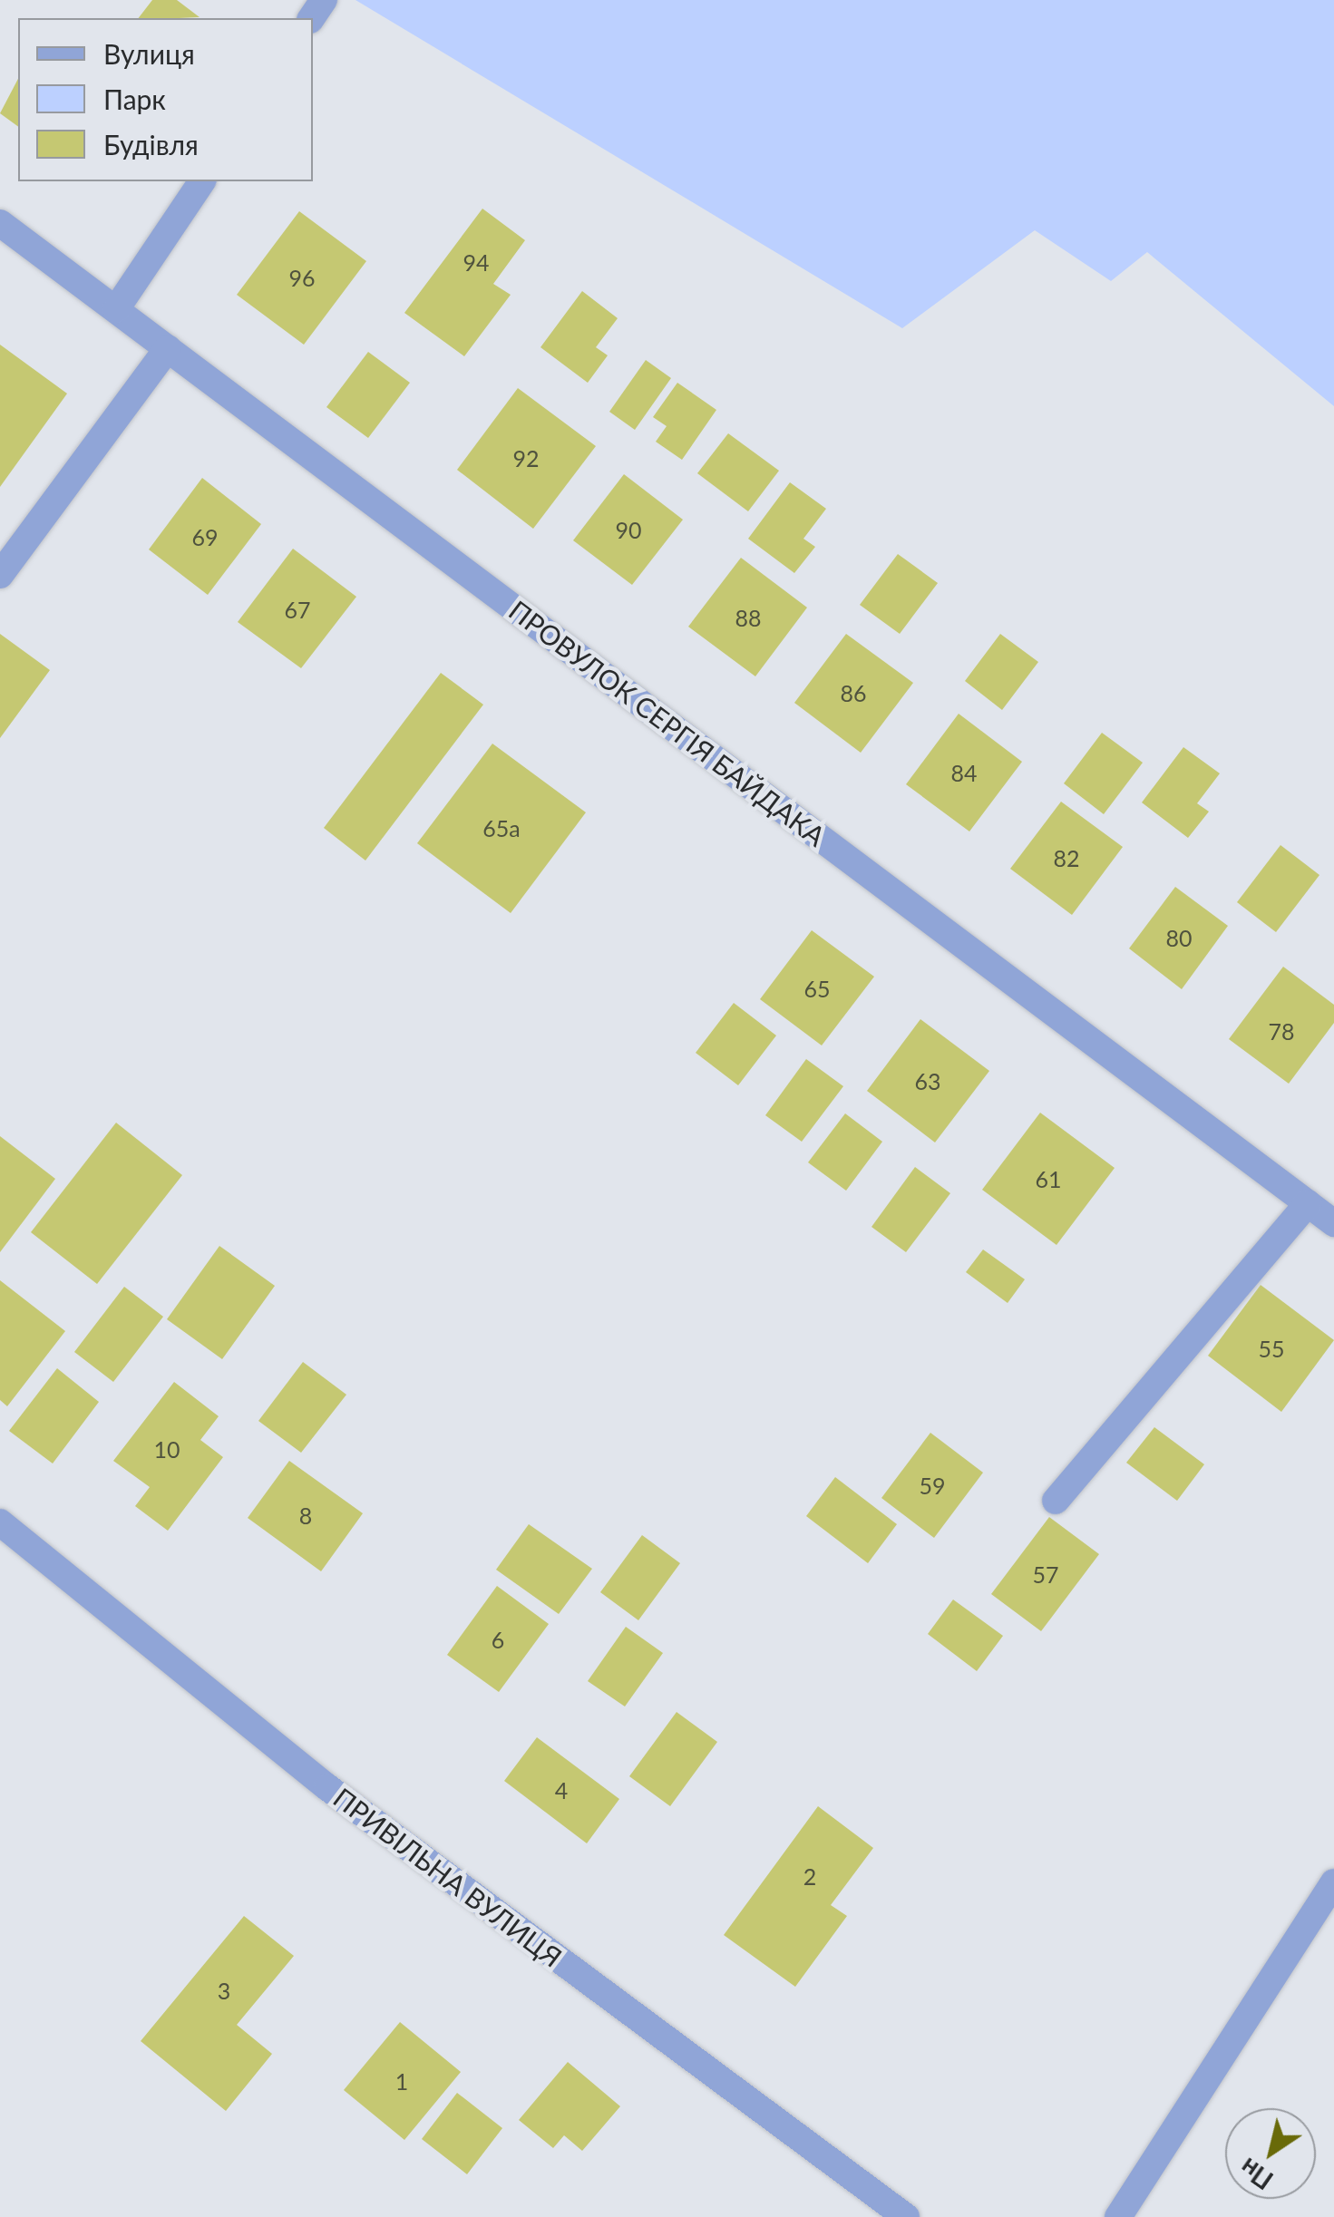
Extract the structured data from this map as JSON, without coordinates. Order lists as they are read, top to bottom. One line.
{"streets":{"street":["ПРОВУЛОК СЕРГІЯ БАЙДАКА","ПРИВІЛЬНА ВУЛИЦЯ"]},"house_numbers":["94","96","92","90","69","67","88","86","84","65а","82","80","65","78","63","61","55","10","59","8","57","6","4","2","3","1"],"legend":["Вулиця","Парк","Будівля"],"north":"bottom left"}
